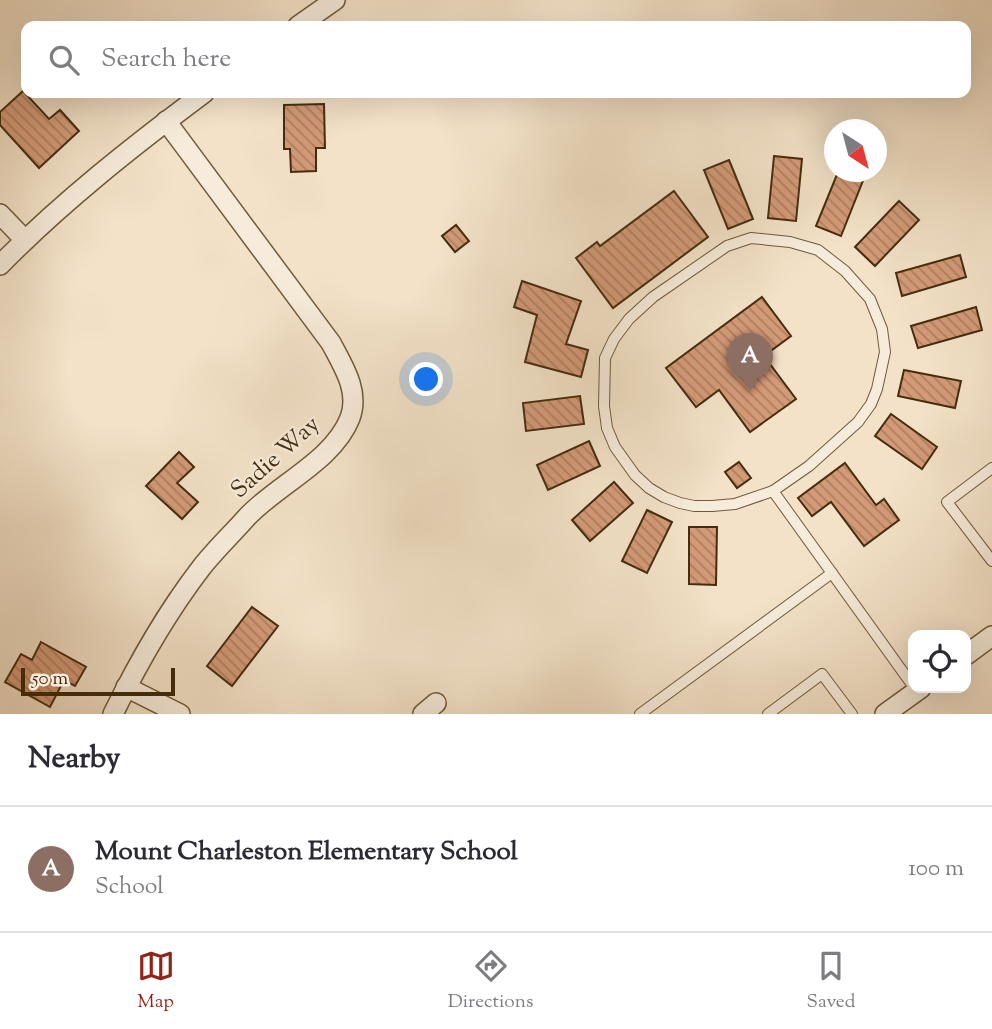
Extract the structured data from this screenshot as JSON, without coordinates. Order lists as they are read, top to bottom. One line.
{"streets":{"street":["Sadie Way"]},"scale_bar":"50 m","north":"bottom right","page":{"search":"Search here","pins":"A","scale":"50 m","heading":"Nearby","list":[{"mark":"A","name":"Mount Charleston Elementary School","note":"School","value":"100 m"}],"nav":["Map","Directions","Saved"]}}
